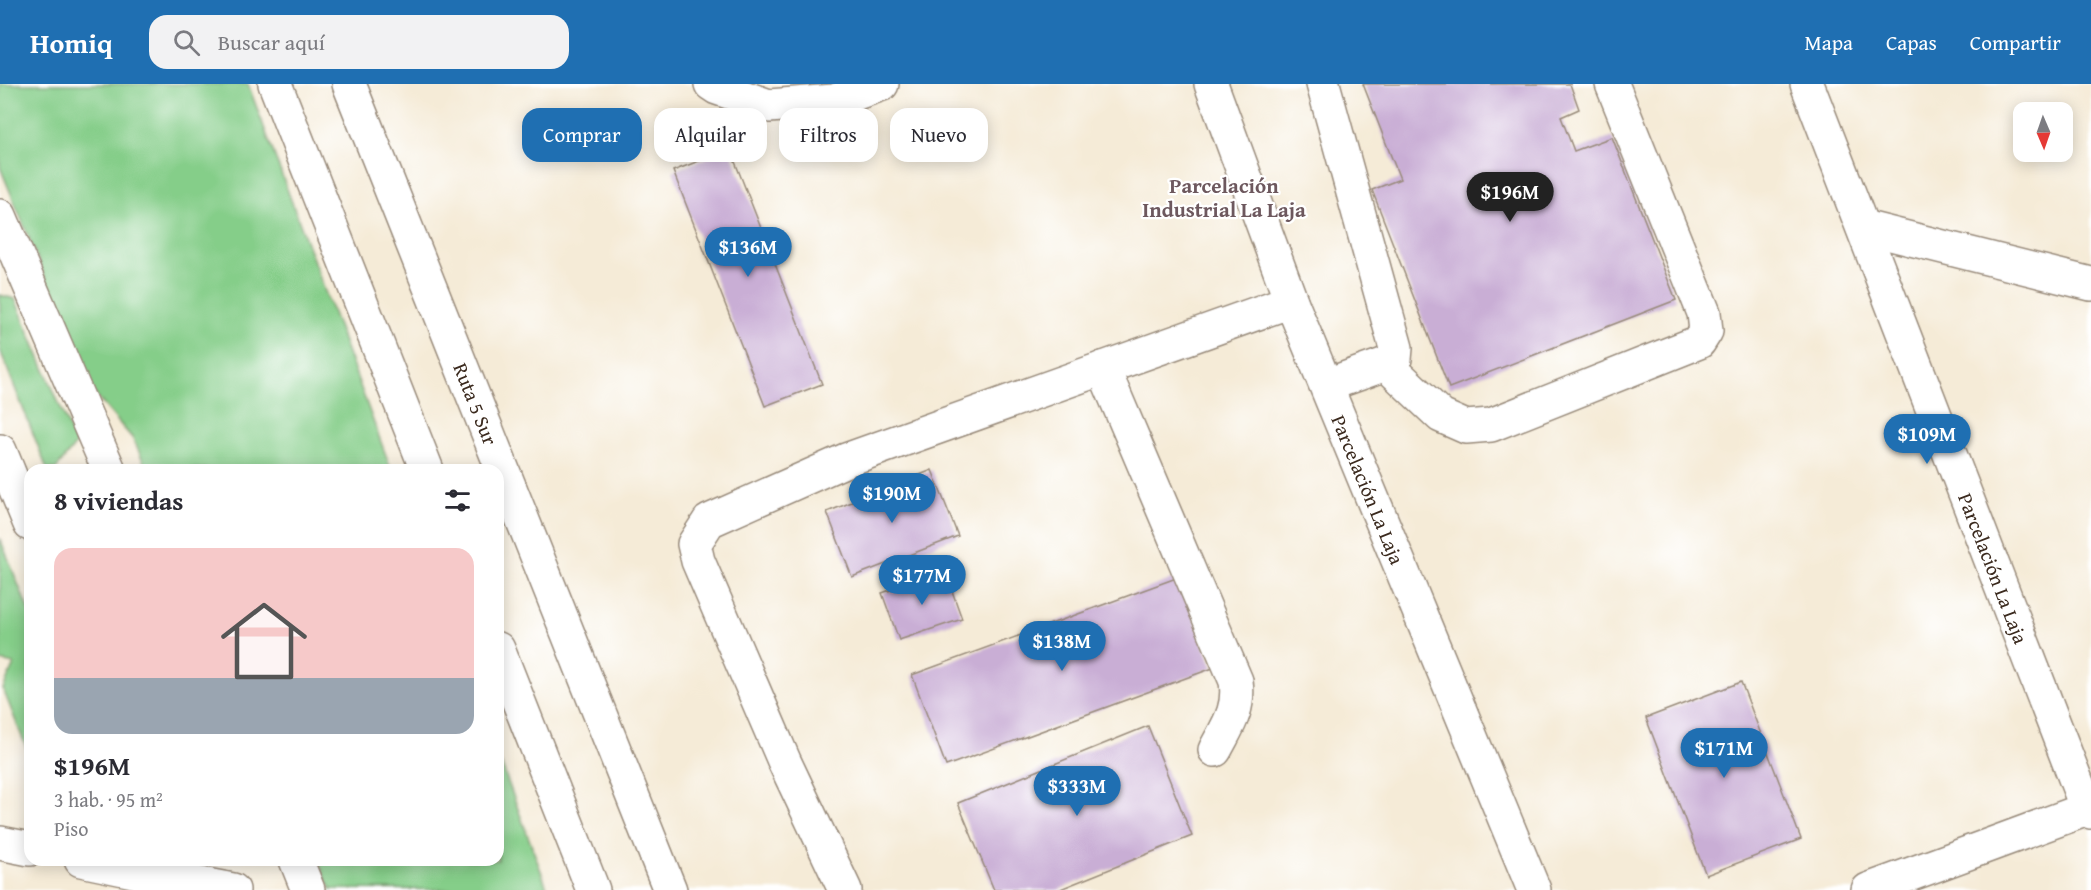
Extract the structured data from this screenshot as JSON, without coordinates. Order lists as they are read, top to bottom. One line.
{"streets":{"main road":["Ruta 5 Sur","Parcelación La Laja"]},"districts":["Parcelación Industrial La Laja"],"north":"bottom","page":{"header":"Homiq","search":"Buscar aquí","nav":["Mapa","Capas","Compartir"],"chip":["Comprar","Alquilar","Filtros","Nuevo"],"price":["$196M","$136M","$109M","$190M","$177M","$138M","$171M","$333M"],"heading":"8 viviendas","list":[{"name":"$196M","note":"3 hab. · 95 m² · Piso"}]}}
